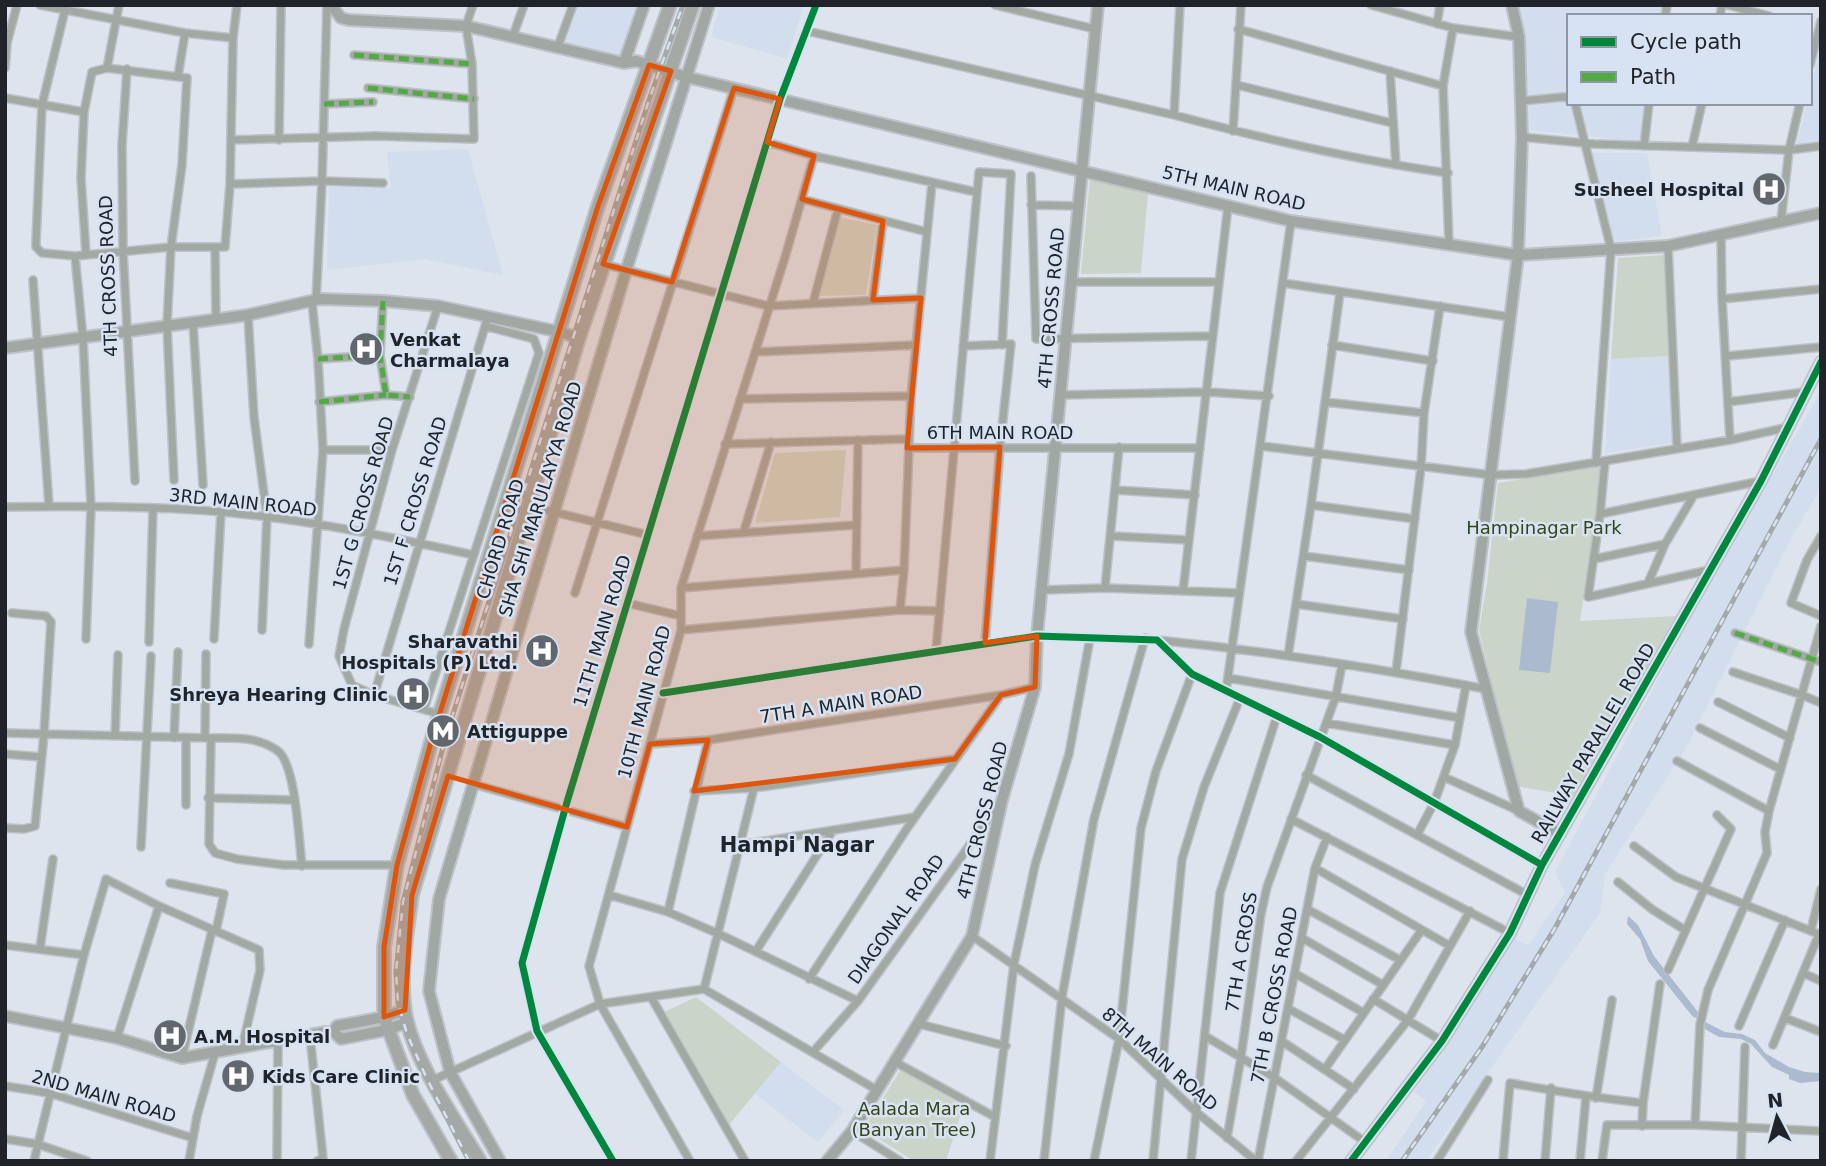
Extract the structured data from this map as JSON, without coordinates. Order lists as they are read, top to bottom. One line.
{"streets":{"main road":["CHORD ROAD"],"street":["5TH MAIN ROAD","4TH CROSS ROAD","6TH MAIN ROAD","SHA SHI MARULAYYA ROAD","1ST F CROSS ROAD","3RD MAIN ROAD","1ST G CROSS ROAD","11TH MAIN ROAD","10TH MAIN ROAD","7TH A MAIN ROAD","RAILWAY PARALLEL ROAD","DIAGONAL ROAD","7TH A CROSS","7TH B CROSS ROAD","8TH MAIN ROAD","2ND MAIN ROAD"]},"crossings":[["5TH MAIN ROAD","4TH CROSS ROAD"],["5TH MAIN ROAD","SHA SHI MARULAYYA ROAD"],["5TH MAIN ROAD","CHORD ROAD"],["5TH MAIN ROAD","11TH MAIN ROAD"],["4TH CROSS ROAD","6TH MAIN ROAD"],["4TH CROSS ROAD","7TH A MAIN ROAD"],["4TH CROSS ROAD","DIAGONAL ROAD"],["4TH CROSS ROAD","8TH MAIN ROAD"],["6TH MAIN ROAD","10TH MAIN ROAD"],["1ST F CROSS ROAD","3RD MAIN ROAD"],["1ST F CROSS ROAD","1ST G CROSS ROAD"],["3RD MAIN ROAD","1ST G CROSS ROAD"],["10TH MAIN ROAD","7TH A MAIN ROAD"],["7TH A CROSS","8TH MAIN ROAD"],["7TH B CROSS ROAD","8TH MAIN ROAD"]],"districts":["Hampi Nagar"],"parks":["Hampinagar Park","Aalada Mara (Banyan Tree)"],"places":{"hospital":["Susheel Hospital","Venkat Charmalaya","Sharavathi Hospitals (P) Ltd.","Shreya Hearing Clinic","A.M. Hospital","Kids Care Clinic"],"metro station":["Attiguppe"]},"legend":["Cycle path","Path"],"north":"top"}
